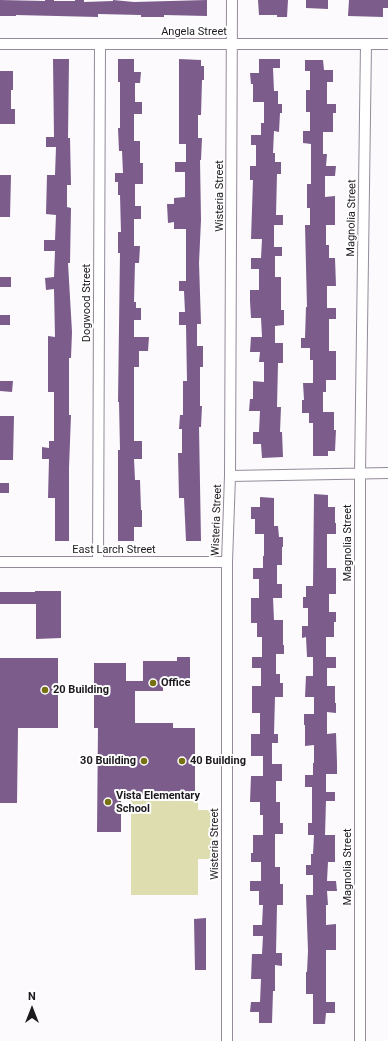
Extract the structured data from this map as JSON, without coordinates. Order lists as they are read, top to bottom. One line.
{"streets":{"street":["Angela Street","Wisteria Street","Magnolia Street","Dogwood Street","East Larch Street"]},"crossings":[["Angela Street","Wisteria Street"],["Angela Street","Magnolia Street"],["Angela Street","Dogwood Street"],["Wisteria Street","East Larch Street"],["Dogwood Street","East Larch Street"]],"places":["Office","20 Building","30 Building","40 Building","Vista Elementary School"],"north":"top"}
